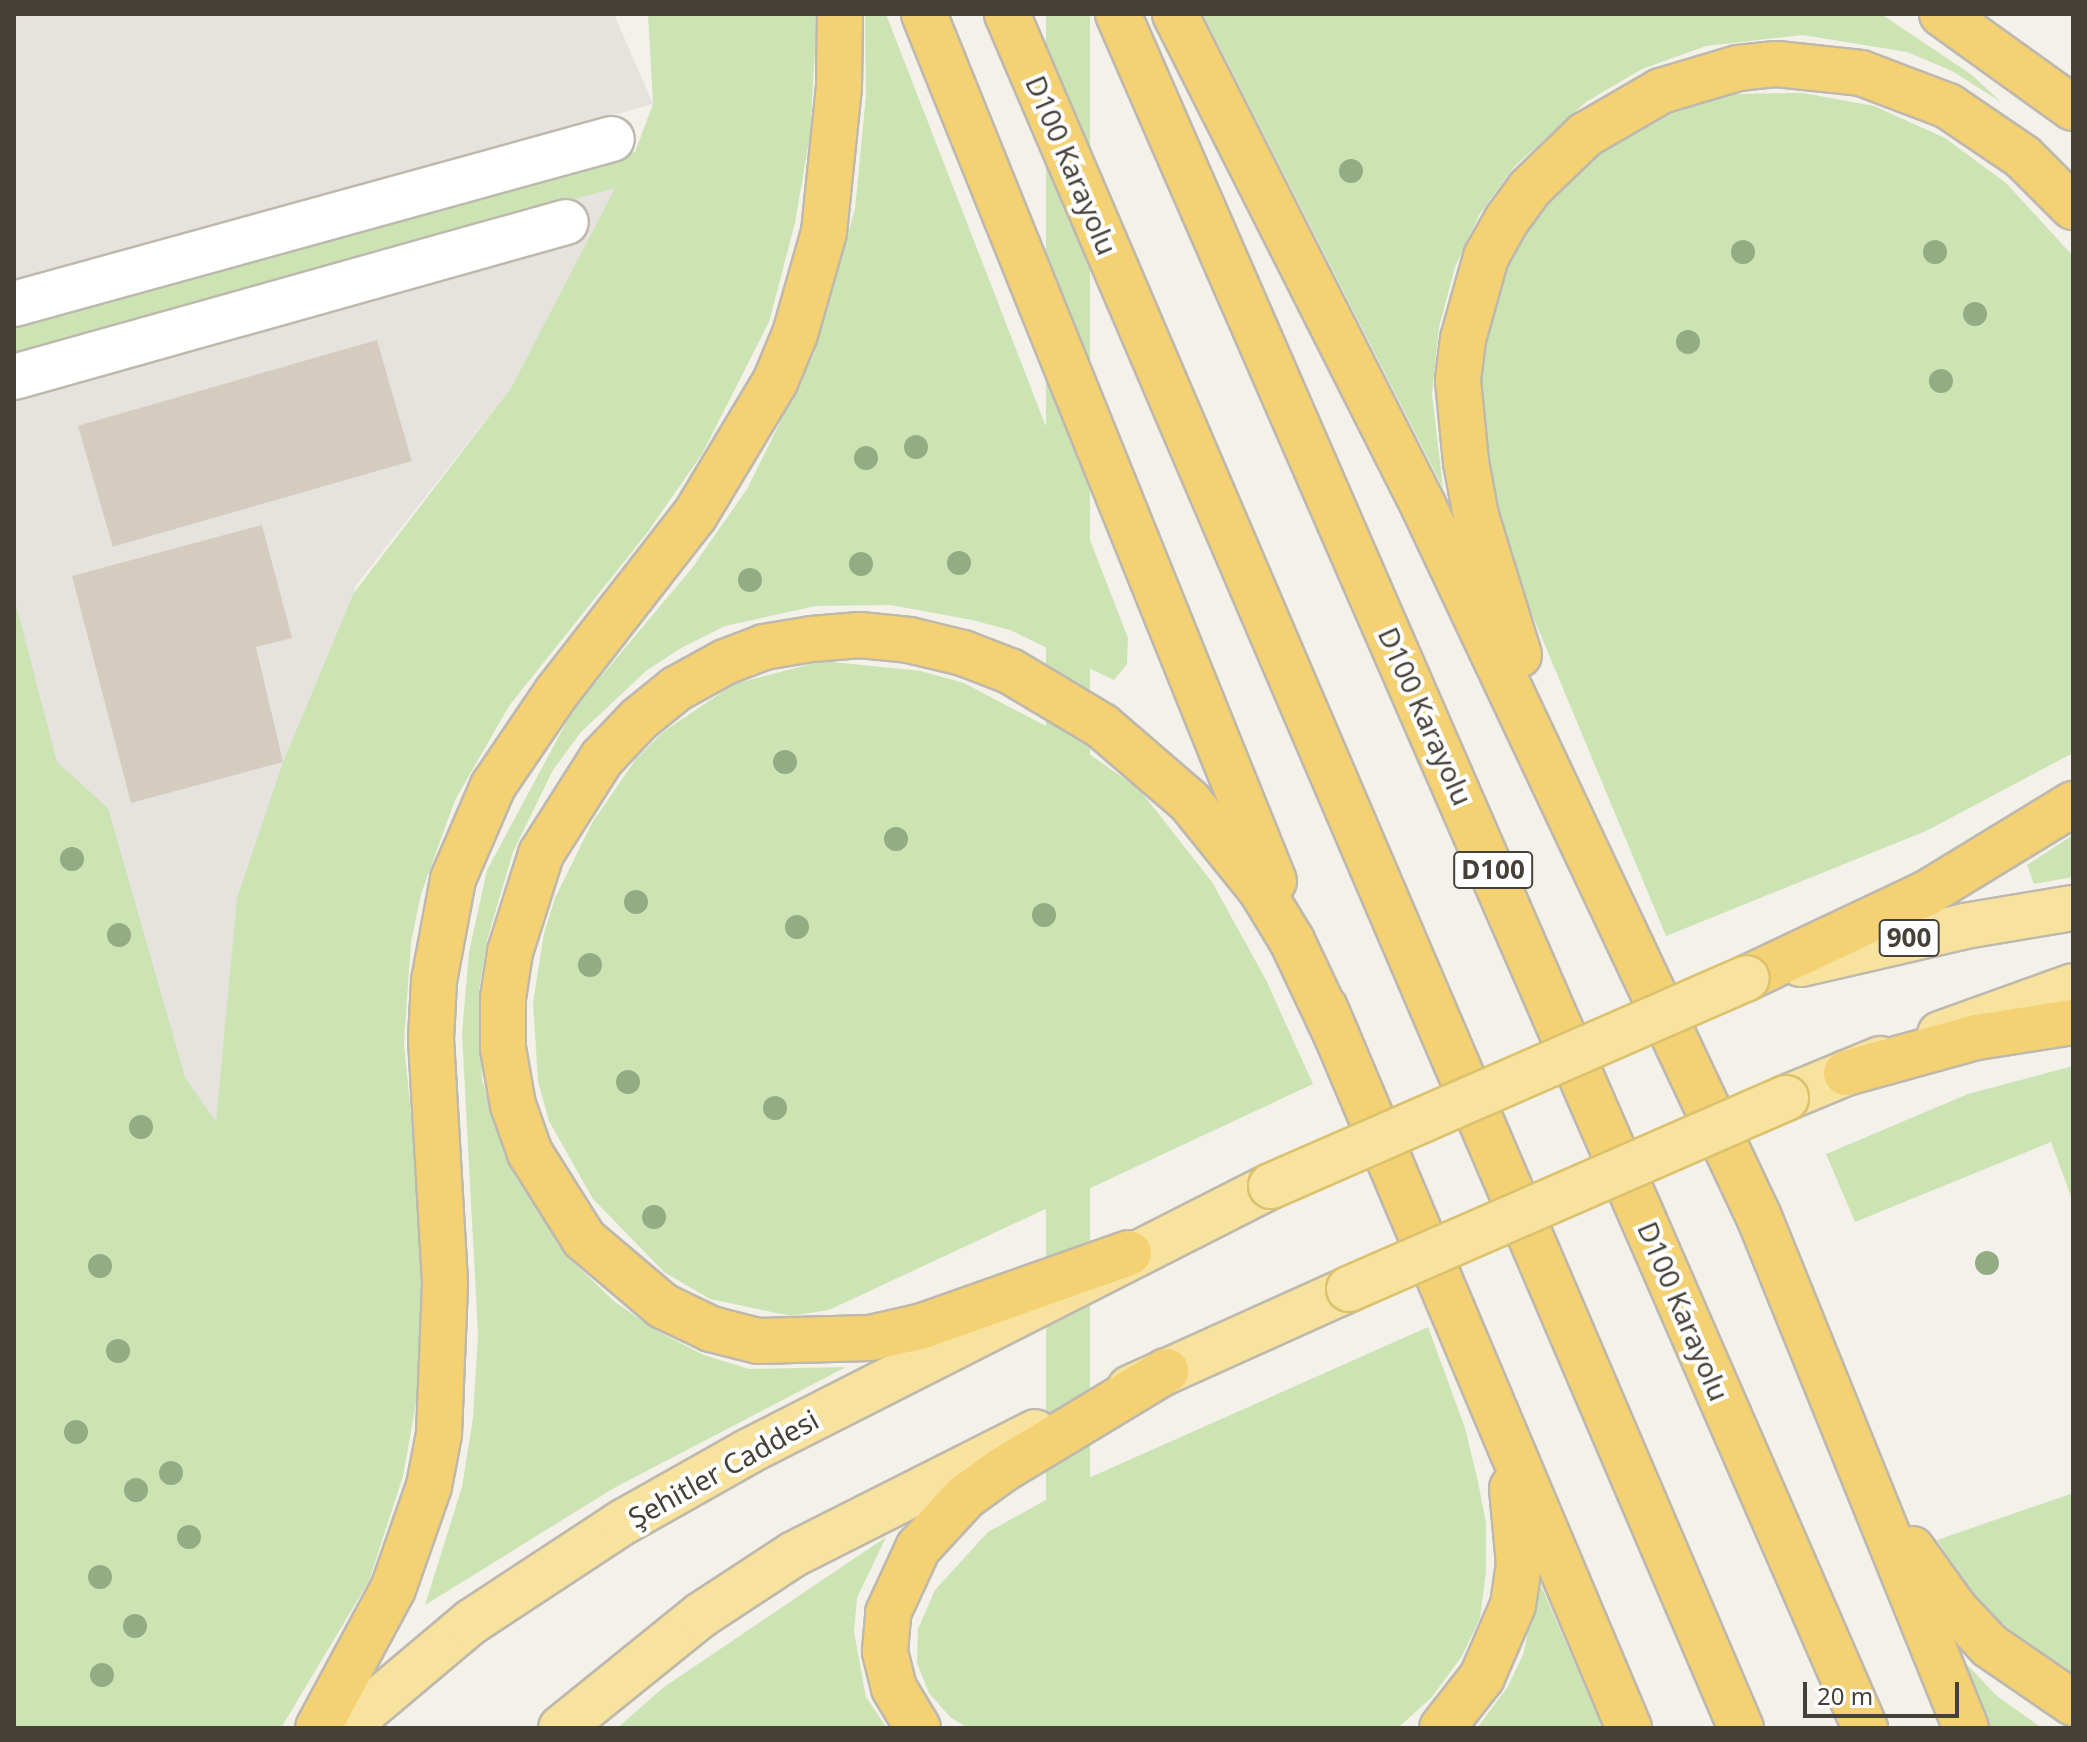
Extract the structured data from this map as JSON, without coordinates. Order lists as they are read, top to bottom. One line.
{"streets":{"highway":["D100 Karayolu","D100"],"main road":["900","Şehitler Caddesi"]},"crossings":[["900","Şehitler Caddesi"]],"scale_bar":"20 m"}
